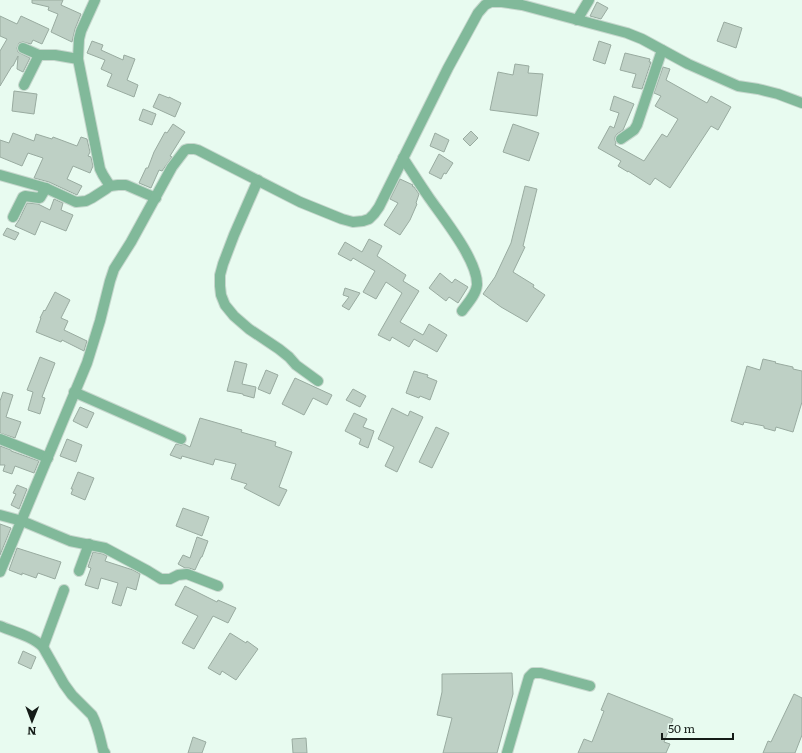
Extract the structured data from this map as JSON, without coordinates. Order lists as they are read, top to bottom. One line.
{"scale_bar":"50 m","north":"bottom"}
